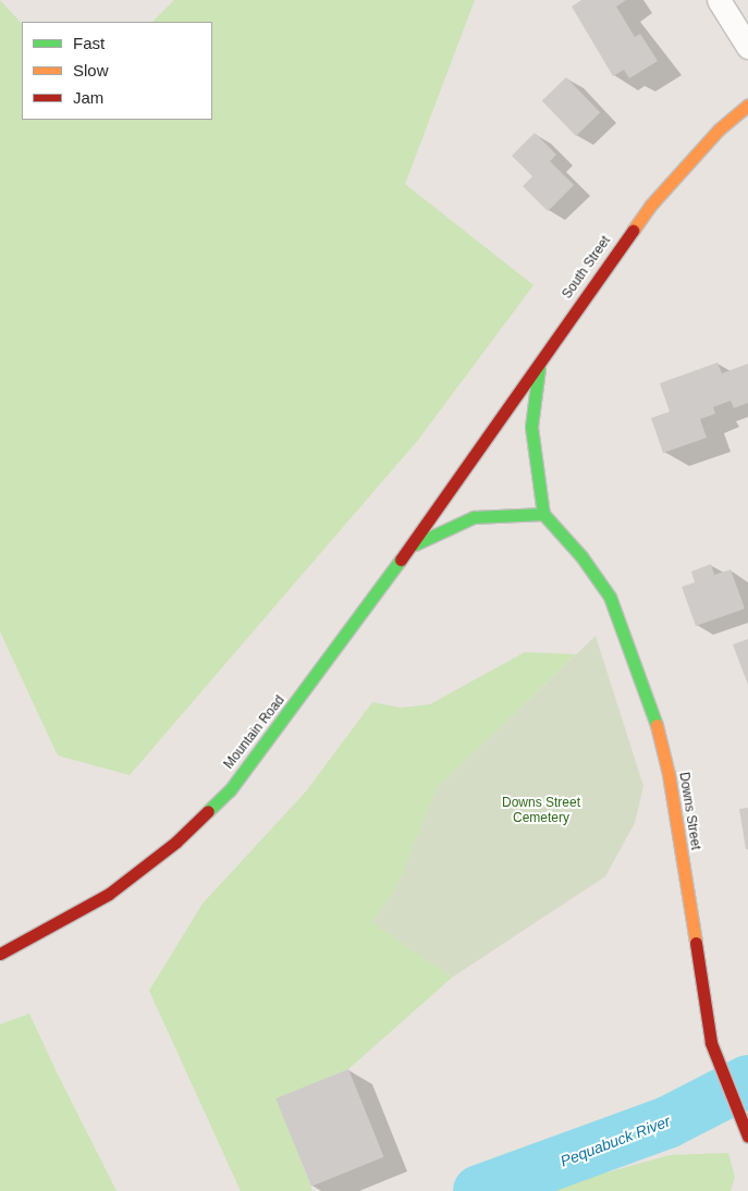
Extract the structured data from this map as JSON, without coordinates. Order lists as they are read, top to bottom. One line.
{"streets":{"main road":["South Street","Mountain Road","Downs Street"]},"crossings":[["South Street","Mountain Road"]],"water":["Pequabuck River"],"parks":["Downs Street Cemetery"],"legend":["Fast","Slow","Jam"]}
